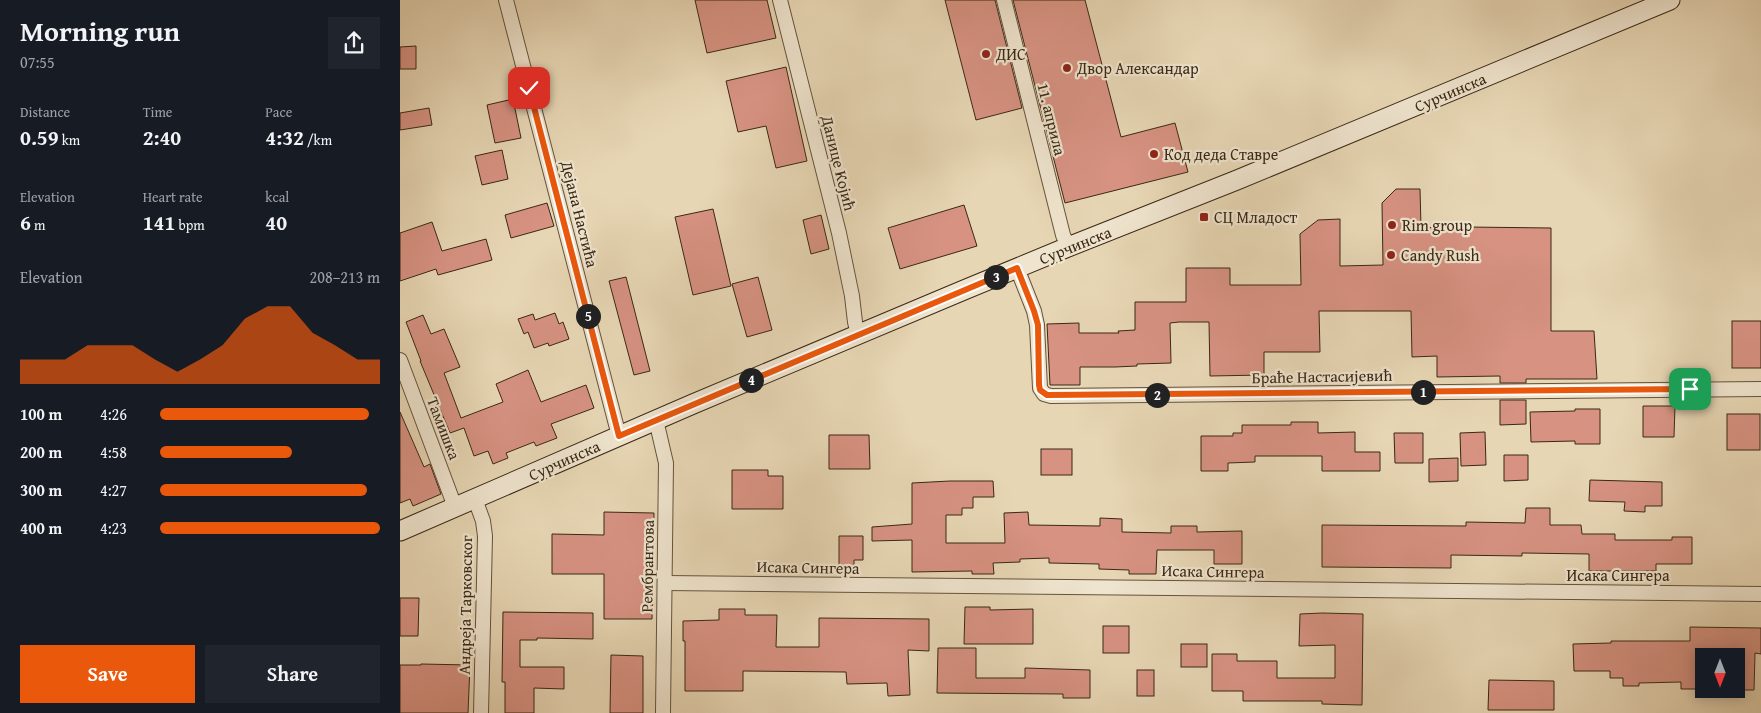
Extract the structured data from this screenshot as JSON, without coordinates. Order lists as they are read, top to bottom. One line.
{"streets":{"main road":["Сурчинска"],"street":["11. априла","Данице Којић","Дејана Настића","Браће Настасијевић","Тамишка","Рембрантова","Исака Сингера","Андреја Тарковског"]},"crossings":[["Сурчинска","11. априла"],["Сурчинска","Данице Којић"],["Сурчинска","Дејана Настића"],["Сурчинска","Браће Настасијевић"],["Сурчинска","Тамишка"],["Сурчинска","Рембрантова"],["Сурчинска","Андреја Тарковског"],["Рембрантова","Исака Сингера"]],"places":{"other":["ДИС","Двор Александар","Код деда Ставре","Rim group","Candy Rush"],"transit":["СЦ Младост"]},"north":"bottom","page":{"heading":["Morning run","07:55"],"stats":[["Distance","0.59 km"],["Time","2:40"],["Pace","4:32 /km"],["Elevation","6 m"],["Heart rate","141 bpm"],["kcal","40"]],"chart":["Elevation","208–213 m"],"pins":["3","5","4","1","2"],"list":[{"name":"100 m","note":"4:26"},{"name":"200 m","note":"4:58"},{"name":"300 m","note":"4:27"},{"name":"400 m","note":"4:23"}],"buttons":["Save","Share"]}}
